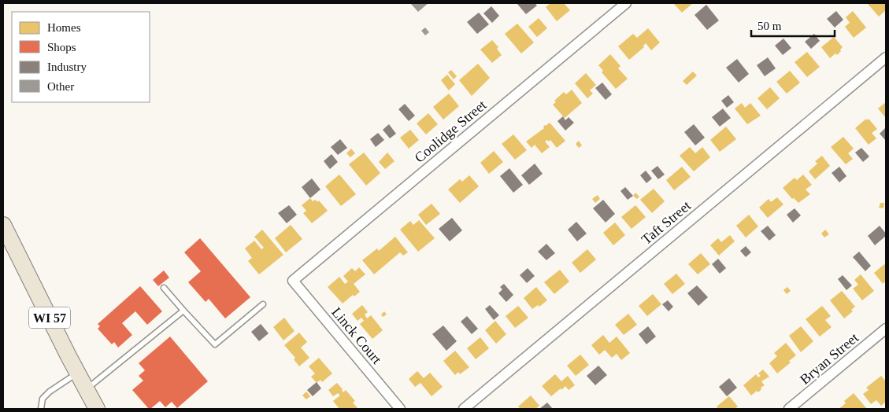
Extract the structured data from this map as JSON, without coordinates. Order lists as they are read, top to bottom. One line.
{"streets":{"main road":["WI 57"],"street":["Coolidge Street","Taft Street","Linck Court","Bryan Street"]},"crossings":[["Coolidge Street","Linck Court"]],"legend":["Homes","Shops","Industry","Other"],"scale_bar":"50 m"}
